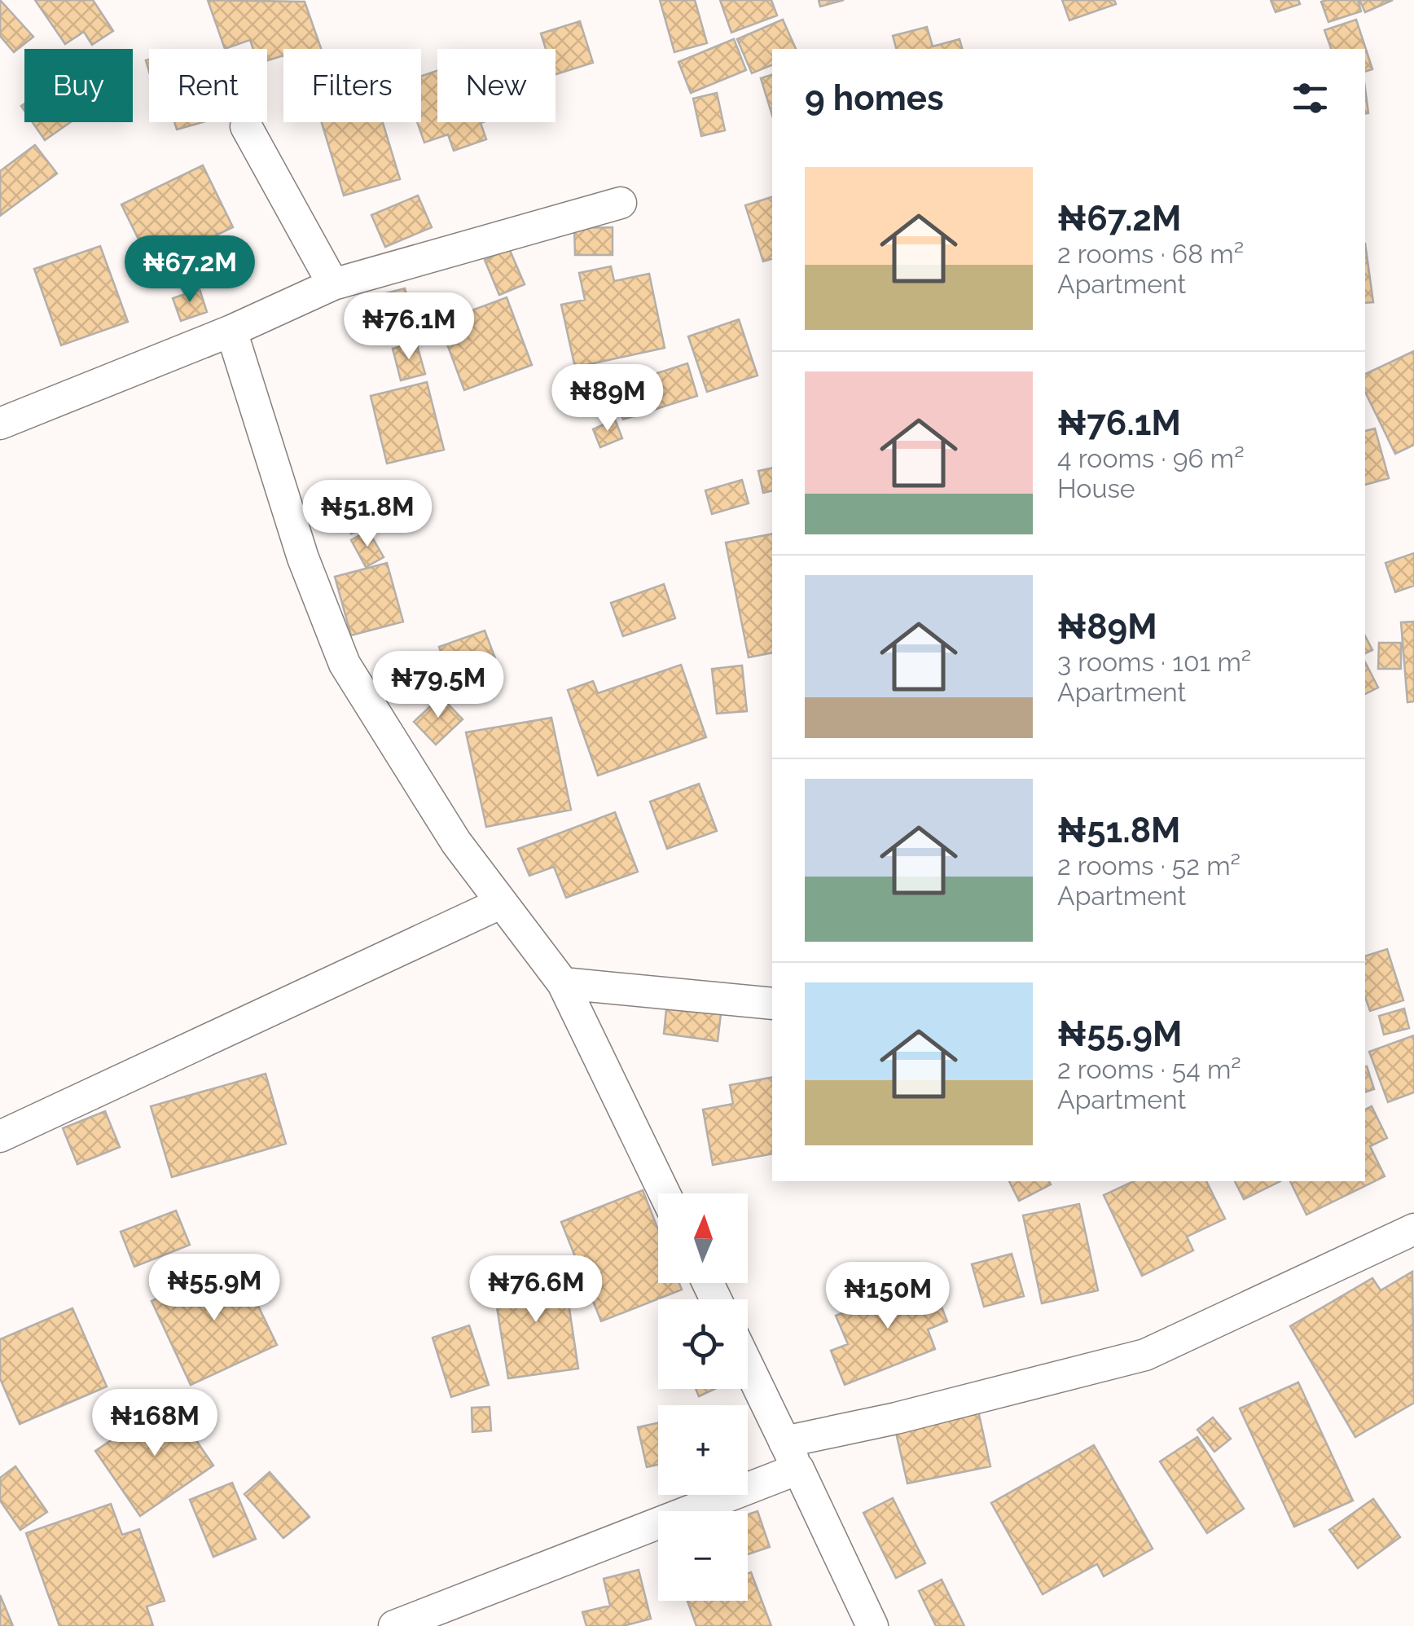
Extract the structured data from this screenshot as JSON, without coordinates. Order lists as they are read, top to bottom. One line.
{"north":"top","page":{"chip":["Buy","Rent","Filters","New"],"heading":"9 homes","list":[{"name":"₦67.2M","note":"2 rooms · 68 m² · Apartment"},{"name":"₦76.1M","note":"4 rooms · 96 m² · House"},{"name":"₦89M","note":"3 rooms · 101 m² · Apartment"},{"name":"₦51.8M","note":"2 rooms · 52 m² · Apartment"},{"name":"₦55.9M","note":"2 rooms · 54 m² · Apartment"}],"price":["₦67.2M","₦76.1M","₦89M","₦51.8M","₦79.5M","₦55.9M","₦76.6M","₦150M","₦168M"],"map_buttons":["+","−"]}}
